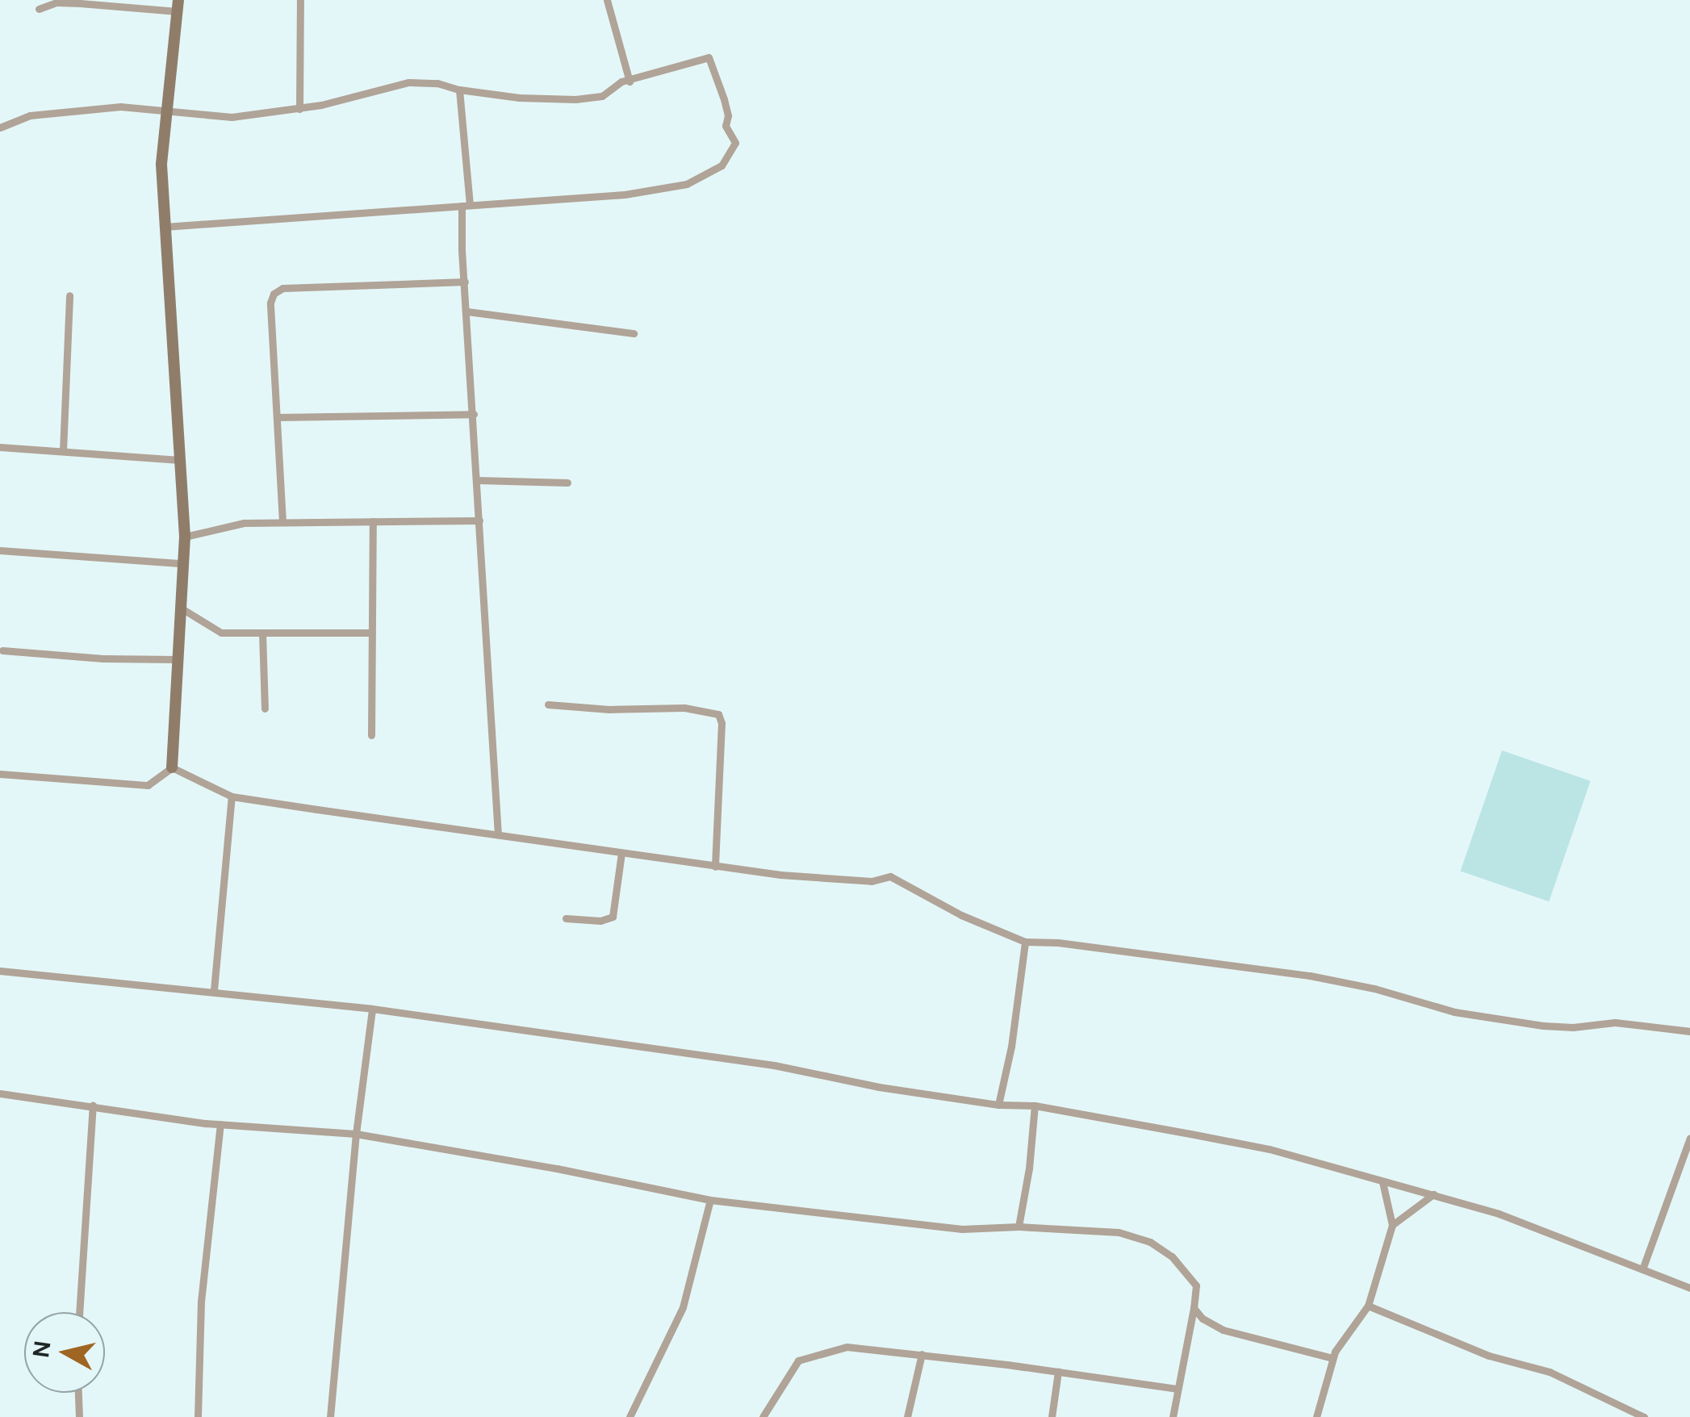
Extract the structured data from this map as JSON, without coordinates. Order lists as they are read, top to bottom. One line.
{"north":"left"}
